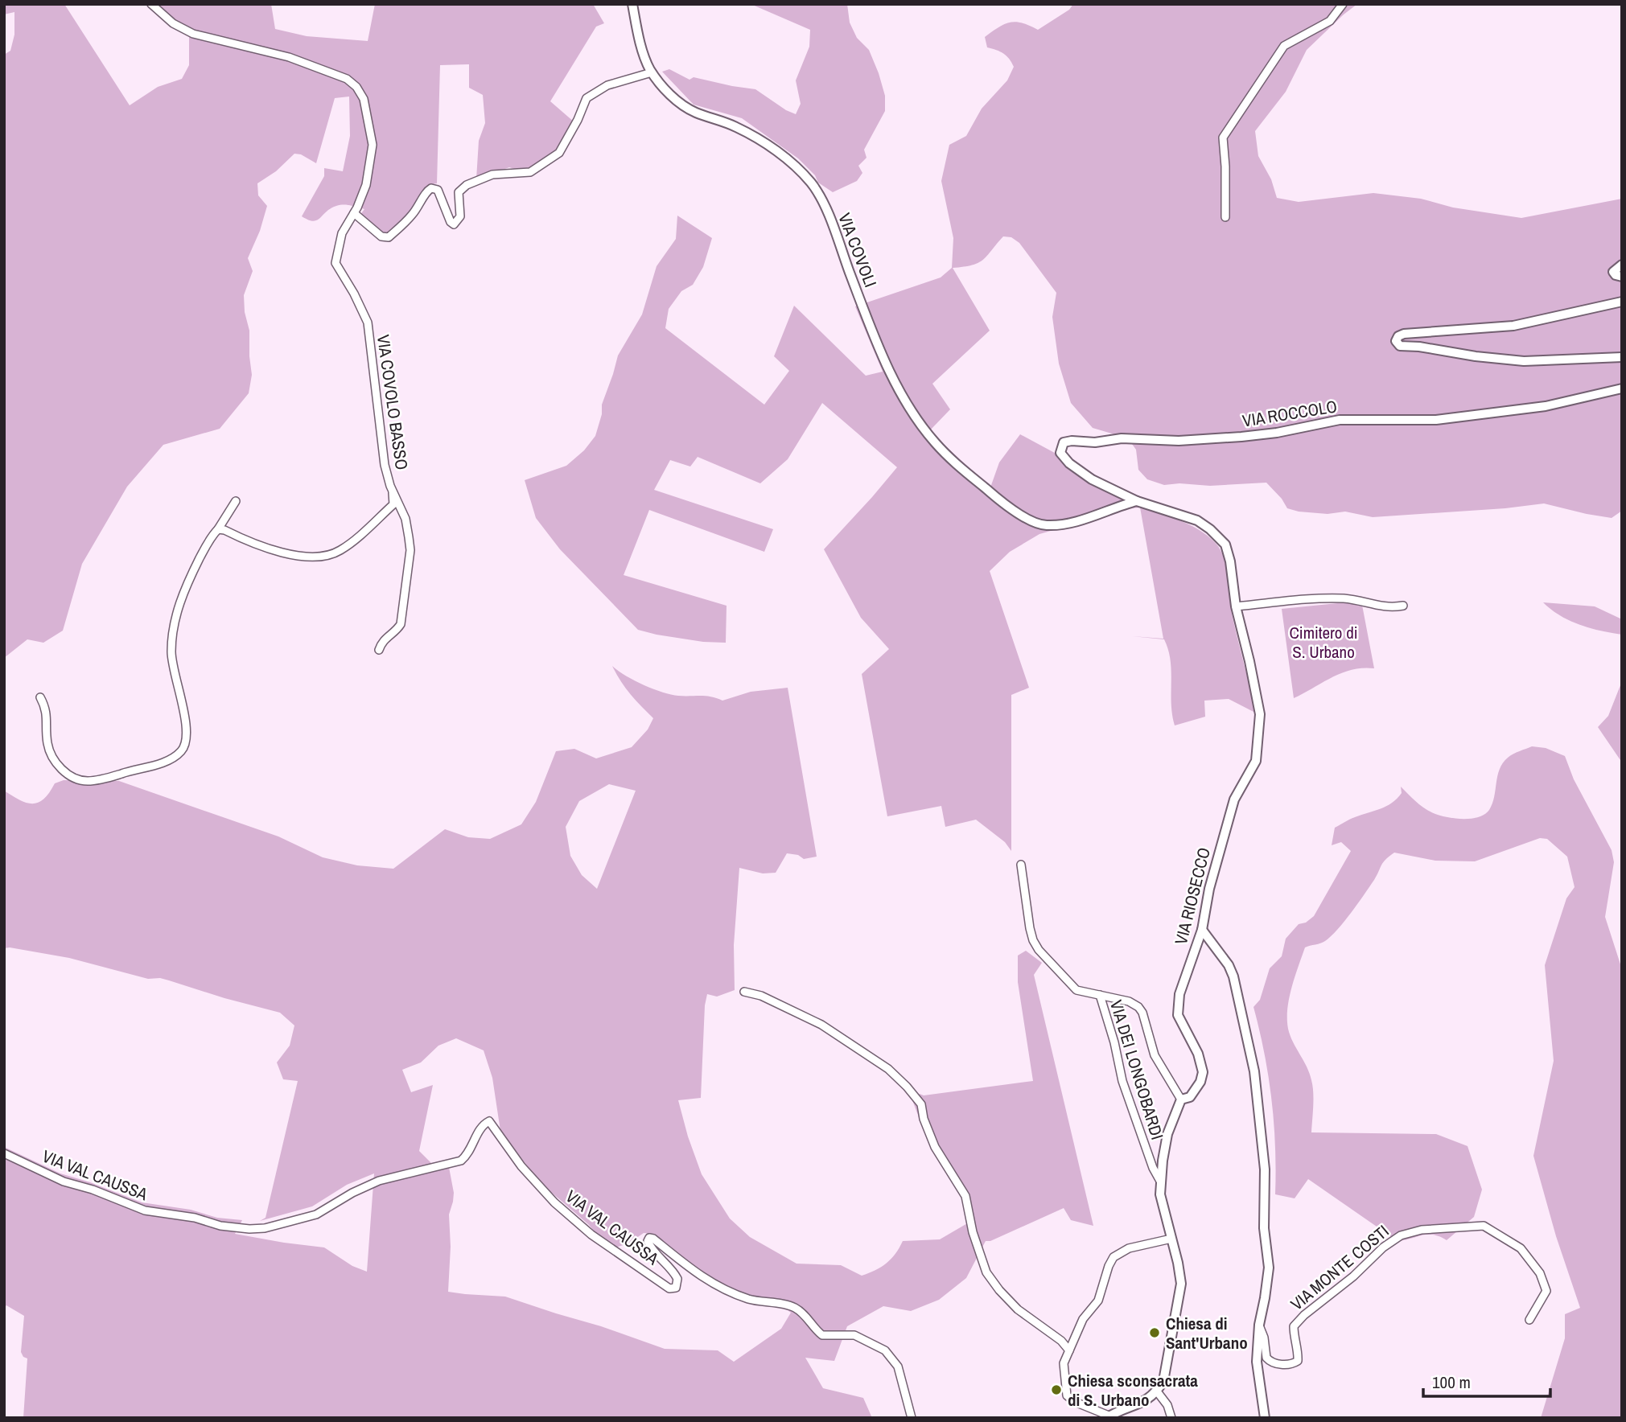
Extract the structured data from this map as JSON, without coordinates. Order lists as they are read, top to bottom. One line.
{"streets":{"street":["VIA COVOLI","VIA COVOLO BASSO","VIA ROCCOLO","VIA RIOSECCO","VIA DEI LONGOBARDI","VIA VAL CAUSSA","VIA MONTE COSTI"]},"crossings":[["VIA COVOLI","VIA ROCCOLO"],["VIA COVOLI","VIA RIOSECCO"],["VIA ROCCOLO","VIA RIOSECCO"],["VIA RIOSECCO","VIA DEI LONGOBARDI"],["VIA RIOSECCO","VIA MONTE COSTI"]],"parks":["Cimitero di S. Urbano"],"places":["Chiesa di Sant'Urbano","Chiesa sconsacrata di S. Urbano"],"scale_bar":"100 m"}
